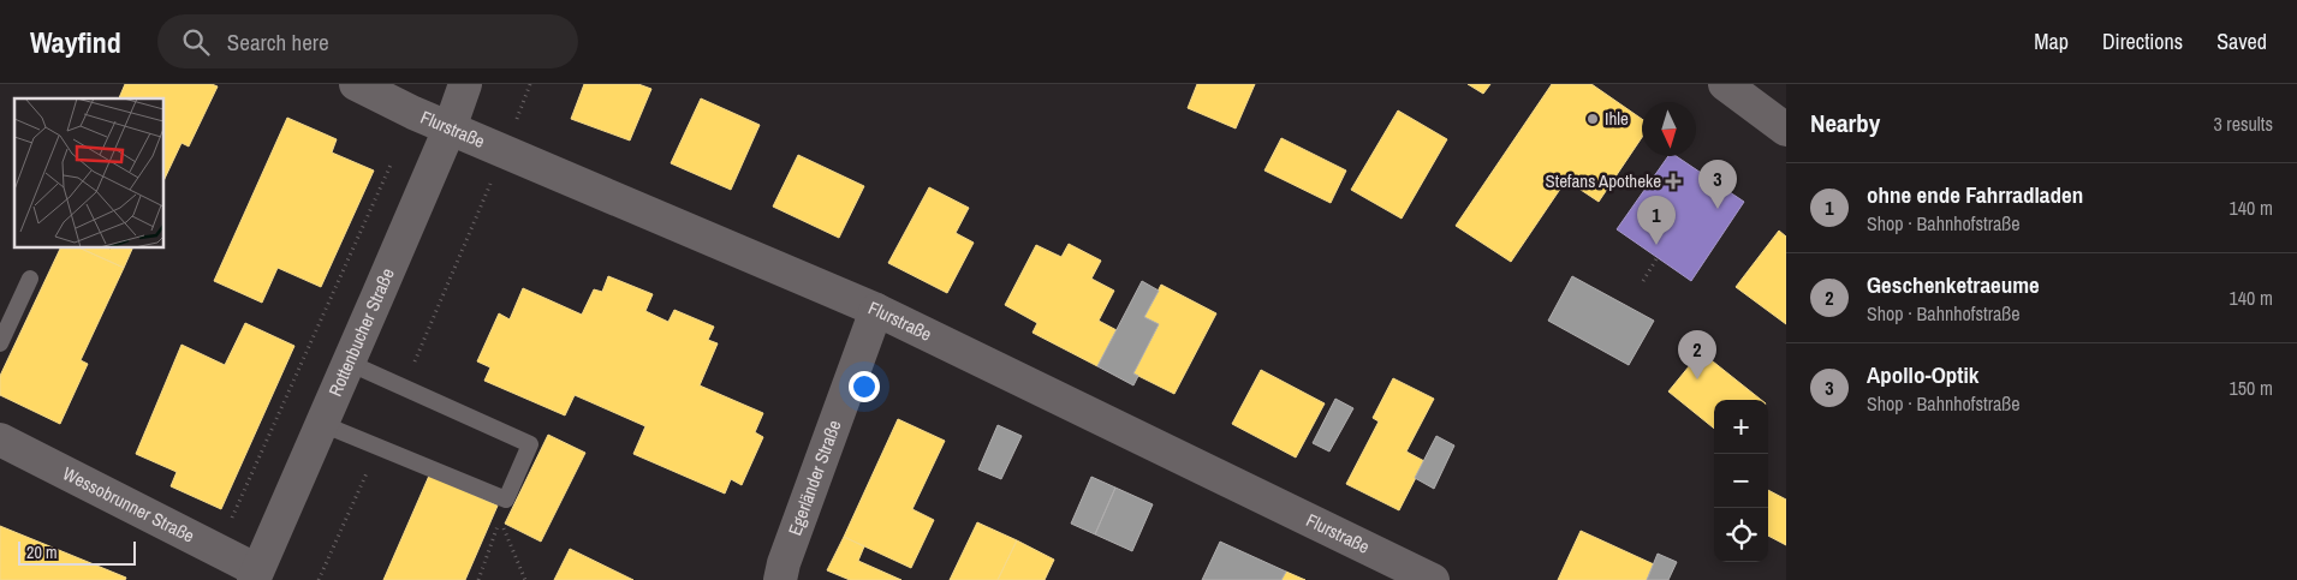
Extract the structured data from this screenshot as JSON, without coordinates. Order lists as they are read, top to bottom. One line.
{"streets":{"street":["Flurstraße","Rottenbucher Straße","Egerländer Straße","Wessobrunner Straße"]},"crossings":[["Flurstraße","Rottenbucher Straße"],["Flurstraße","Egerländer Straße"],["Rottenbucher Straße","Wessobrunner Straße"]],"places":{"other":["Ihle"],"health":["Stefans Apotheke"]},"scale_bar":"20 m","north":"bottom","page":{"header":"Wayfind","search":"Search here","nav":["Map","Directions","Saved"],"heading":["Nearby","3 results"],"pins":["3","1","2"],"list":[{"mark":"1","name":"ohne ende Fahrradladen","note":"Shop · Bahnhofstraße","value":"140 m"},{"mark":"2","name":"Geschenketraeume","note":"Shop · Bahnhofstraße","value":"140 m"},{"mark":"3","name":"Apollo-Optik","note":"Shop · Bahnhofstraße","value":"150 m"}],"map_buttons":["+","−"],"scale":"20 m"}}
